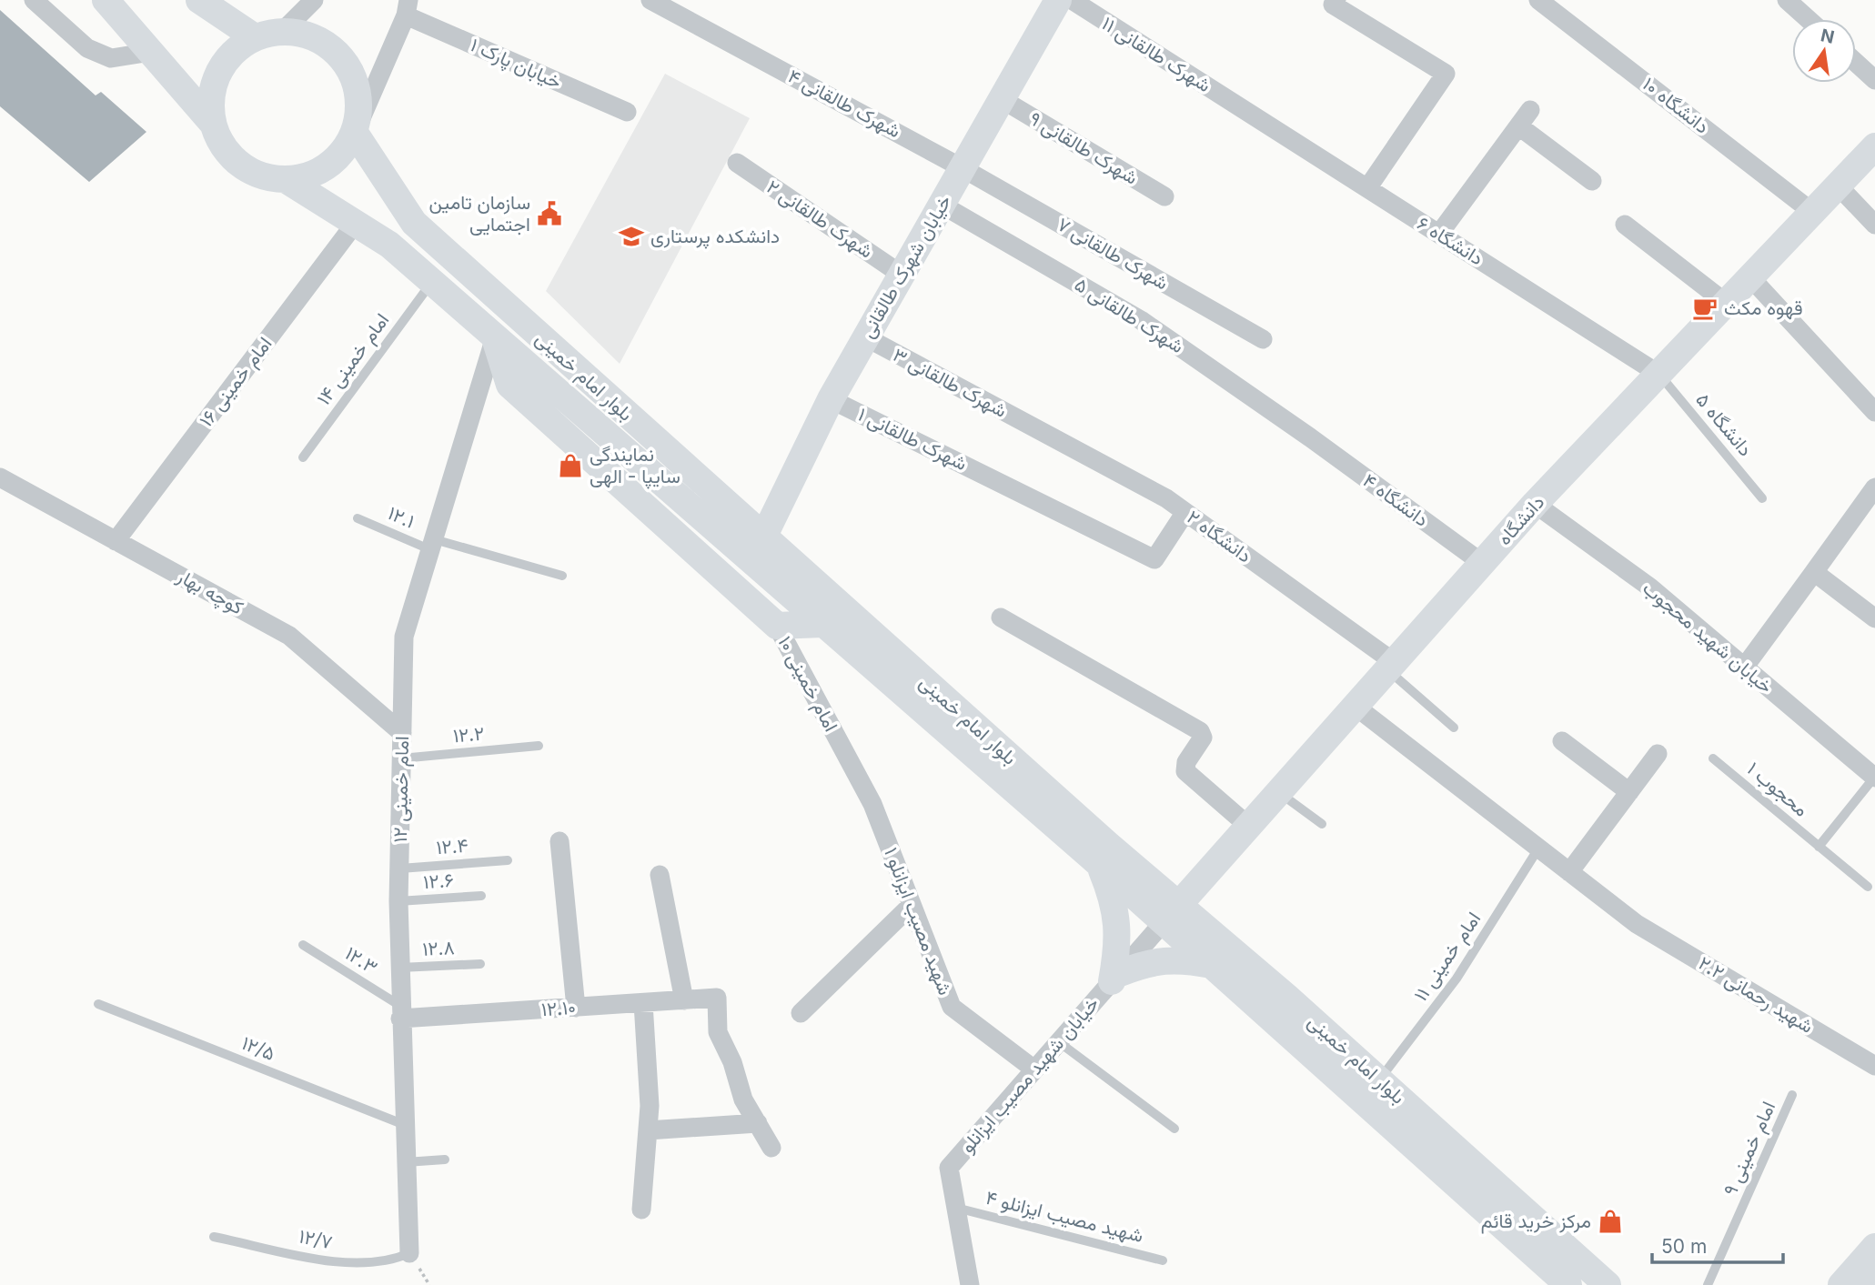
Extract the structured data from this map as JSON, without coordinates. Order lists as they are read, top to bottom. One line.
{"streets":{"main road":["خیابان شهرک طالقانی","بلوار امام خمینی","دانشگاه"],"street":["شهرک طالقانی ۱۱","خیابان پارک ۱","شهرک طالقانی ۴","دانشگاه ۱۰","شهرک طالقانی ۹","شهرک طالقانی ۲","دانشگاه ۶","شهرک طالقانی ۷","شهرک طالقانی ۵","امام خمینی ۱۶","شهرک طالقانی ۳","شهرک طالقانی ۱","دانشگاه ۴","دانشگاه ۲","کوچه بهار","خیابان شهید محجوب","امام خمینی ۱۰","امام خمینی ۱۲","شهید مصیب ایزانلو ۱","شهید رحمانی ۲.۲","۱۲.۱۰","خیابان شهید مصیب ایزانلو"],"lane":["امام خمینی ۱۴","دانشگاه ۵","۱۲.۱","۱۲.۲","محجوب ۱","۱۲.۴","۱۲.۶","۱۲.۸","امام خمینی ۱۱","۱۲.۳","۱۲/۵","امام خمینی ۹","شهید مصیب ایزانلو ۴","۱۲/۷"]},"crossings":[["شهرک طالقانی ۱۱","دانشگاه ۶"],["شهرک طالقانی ۴","شهرک طالقانی ۷"],["شهرک طالقانی ۴","خیابان شهرک طالقانی"],["دانشگاه ۱۰","دانشگاه"],["شهرک طالقانی ۹","خیابان شهرک طالقانی"],["شهرک طالقانی ۲","خیابان شهرک طالقانی"],["دانشگاه ۶","دانشگاه ۵"],["دانشگاه ۶","دانشگاه"],["شهرک طالقانی ۷","خیابان شهرک طالقانی"],["خیابان شهرک طالقانی","شهرک طالقانی ۵"],["خیابان شهرک طالقانی","بلوار امام خمینی"],["خیابان شهرک طالقانی","شهرک طالقانی ۳"],["خیابان شهرک طالقانی","شهرک طالقانی ۱"],["شهرک طالقانی ۵","دانشگاه ۴"],["امام خمینی ۱۴","بلوار امام خمینی"],["بلوار امام خمینی","امام خمینی ۱۶"],["بلوار امام خمینی","دانشگاه"],["بلوار امام خمینی","امام خمینی ۱۲"],["بلوار امام خمینی","امام خمینی ۱۱"],["بلوار امام خمینی","خیابان شهید مصیب ایزانلو"],["امام خمینی ۱۶","کوچه بهار"],["شهرک طالقانی ۳","دانشگاه ۲"],["دانشگاه ۵","دانشگاه"],["شهرک طالقانی ۱","دانشگاه ۲"],["دانشگاه ۴","دانشگاه"],["۱۲.۱","امام خمینی ۱۲"],["دانشگاه","دانشگاه ۲"],["دانشگاه","خیابان شهید محجوب"],["دانشگاه","شهید رحمانی ۲.۲"],["دانشگاه","خیابان شهید مصیب ایزانلو"],["کوچه بهار","امام خمینی ۱۲"],["امام خمینی ۱۰","شهید مصیب ایزانلو ۱"],["۱۲.۲","امام خمینی ۱۲"],["امام خمینی ۱۲","۱۲.۴"],["امام خمینی ۱۲","۱۲.۶"],["امام خمینی ۱۲","۱۲.۸"],["امام خمینی ۱۲","۱۲.۳"],["امام خمینی ۱۲","۱۲.۱۰"],["امام خمینی ۱۲","۱۲/۵"],["امام خمینی ۱۲","۱۲/۷"],["شهید مصیب ایزانلو ۱","خیابان شهید مصیب ایزانلو"],["امام خمینی ۱۱","شهید رحمانی ۲.۲"],["۱۲.۳","۱۲.۱۰"],["خیابان شهید مصیب ایزانلو","شهید مصیب ایزانلو ۴"]],"places":{"public building":["سازمان تامین اجتمایی"],"school or university":["دانشکده پرستاری"],"cafe":["قهوه مکث"],"shop":["نمایندگی سایپا - الهی","مرکز خرید قائم"]},"scale_bar":"50 m","north":"top"}
